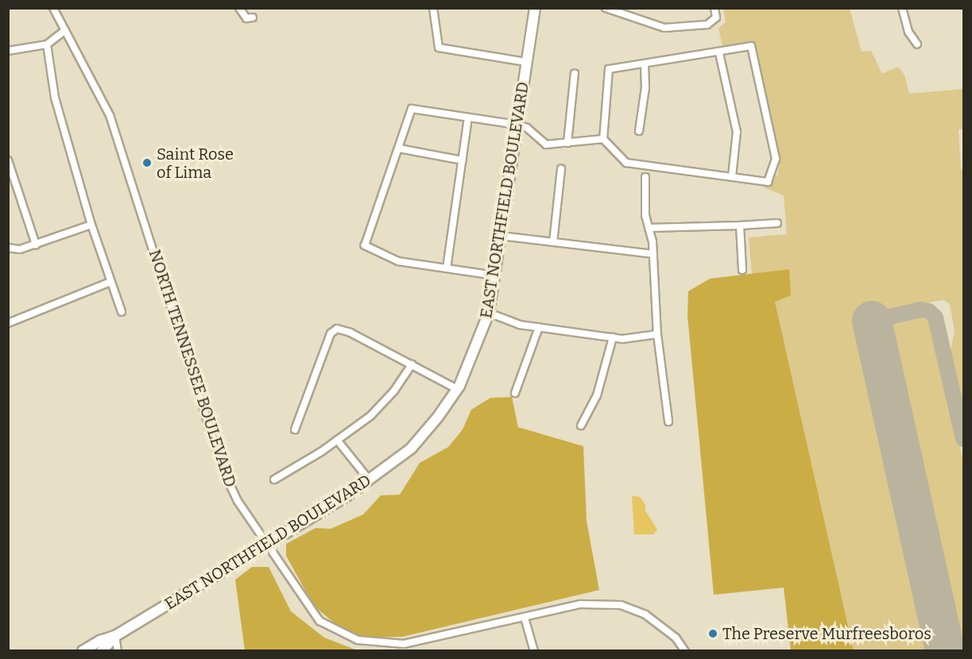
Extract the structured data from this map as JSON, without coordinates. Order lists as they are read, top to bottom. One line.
{"streets":{"main road":["EAST NORTHFIELD BOULEVARD"],"street":["NORTH TENNESSEE BOULEVARD"]},"crossings":[["EAST NORTHFIELD BOULEVARD","NORTH TENNESSEE BOULEVARD"]],"places":["Saint Rose of Lima","The Preserve Murfreesboros"]}
